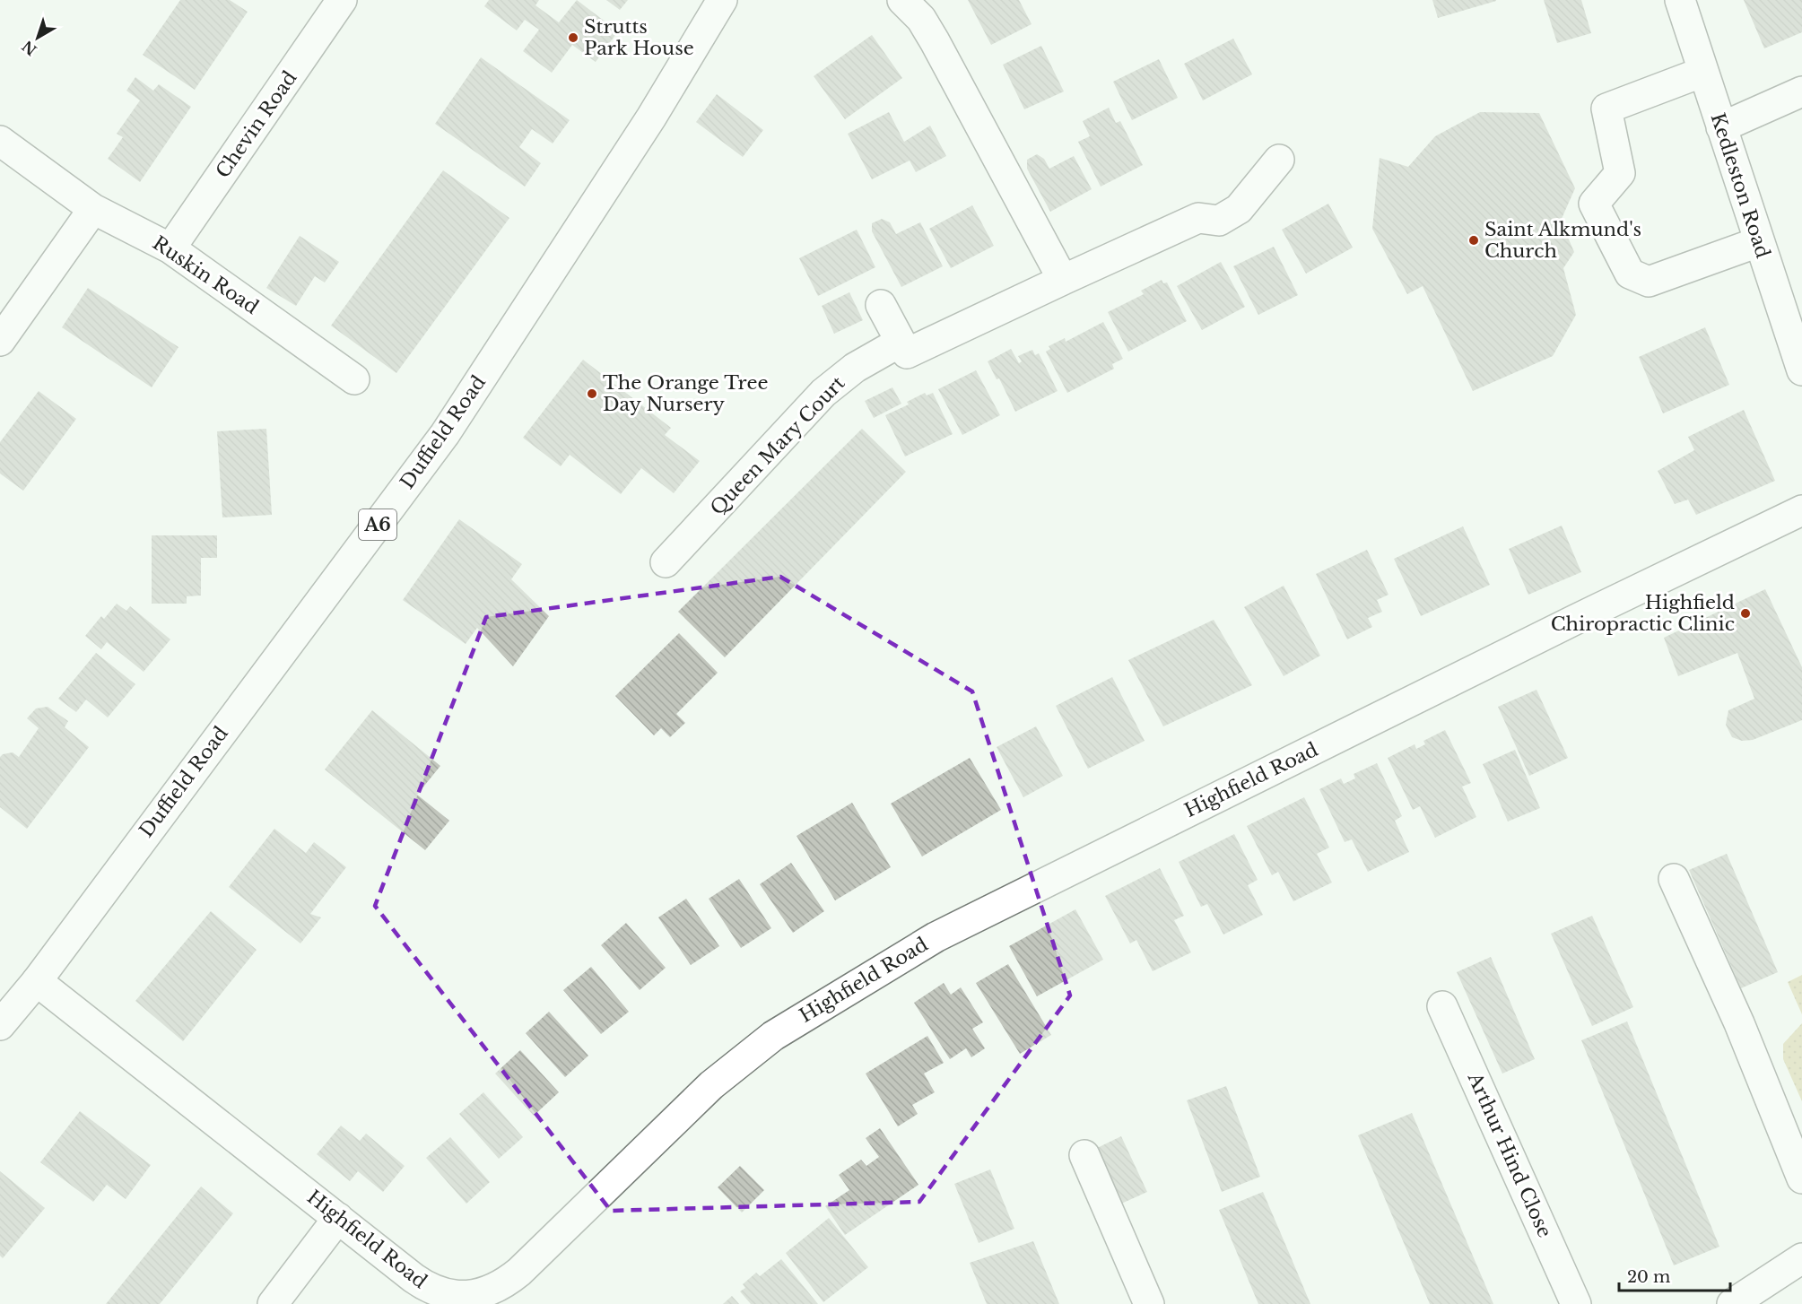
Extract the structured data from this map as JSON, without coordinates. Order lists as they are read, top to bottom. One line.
{"streets":{"street":["Chevin Road","Kedleston Road","Ruskin Road","Duffield Road","Queen Mary Court","A6","Highfield Road","Arthur Hind Close"]},"crossings":[["Chevin Road","Ruskin Road"],["Duffield Road","Highfield Road"]],"places":["Strutts Park House","Saint Alkmund's Church","The Orange Tree Day Nursery","Highfield Chiropractic Clinic"],"scale_bar":"20 m","north":"bottom left"}
